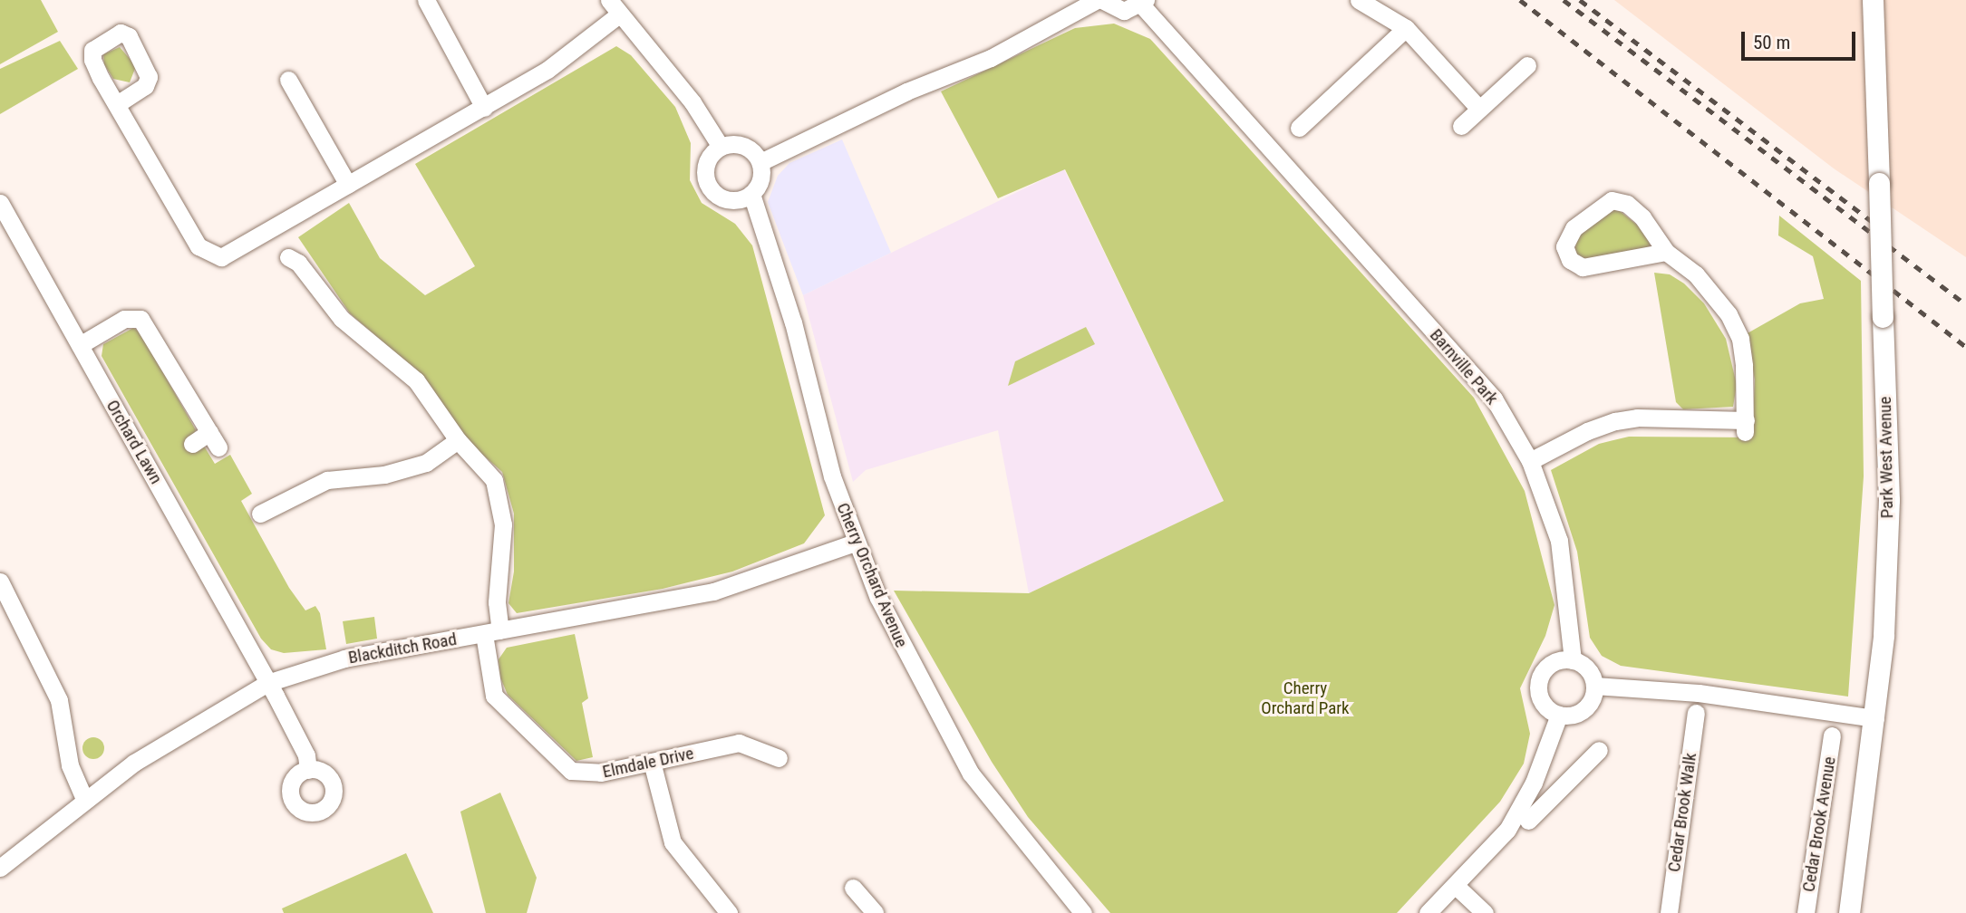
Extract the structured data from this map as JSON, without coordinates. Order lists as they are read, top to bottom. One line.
{"streets":{"street":["Barnville Park","Orchard Lawn","Park West Avenue","Cherry Orchard Avenue","Blackditch Road","Elmdale Drive","Cedar Brook Walk","Cedar Brook Avenue"]},"crossings":[["Orchard Lawn","Blackditch Road"],["Cherry Orchard Avenue","Blackditch Road"],["Blackditch Road","Elmdale Drive"]],"parks":["Cherry Orchard Park"],"scale_bar":"50 m"}
